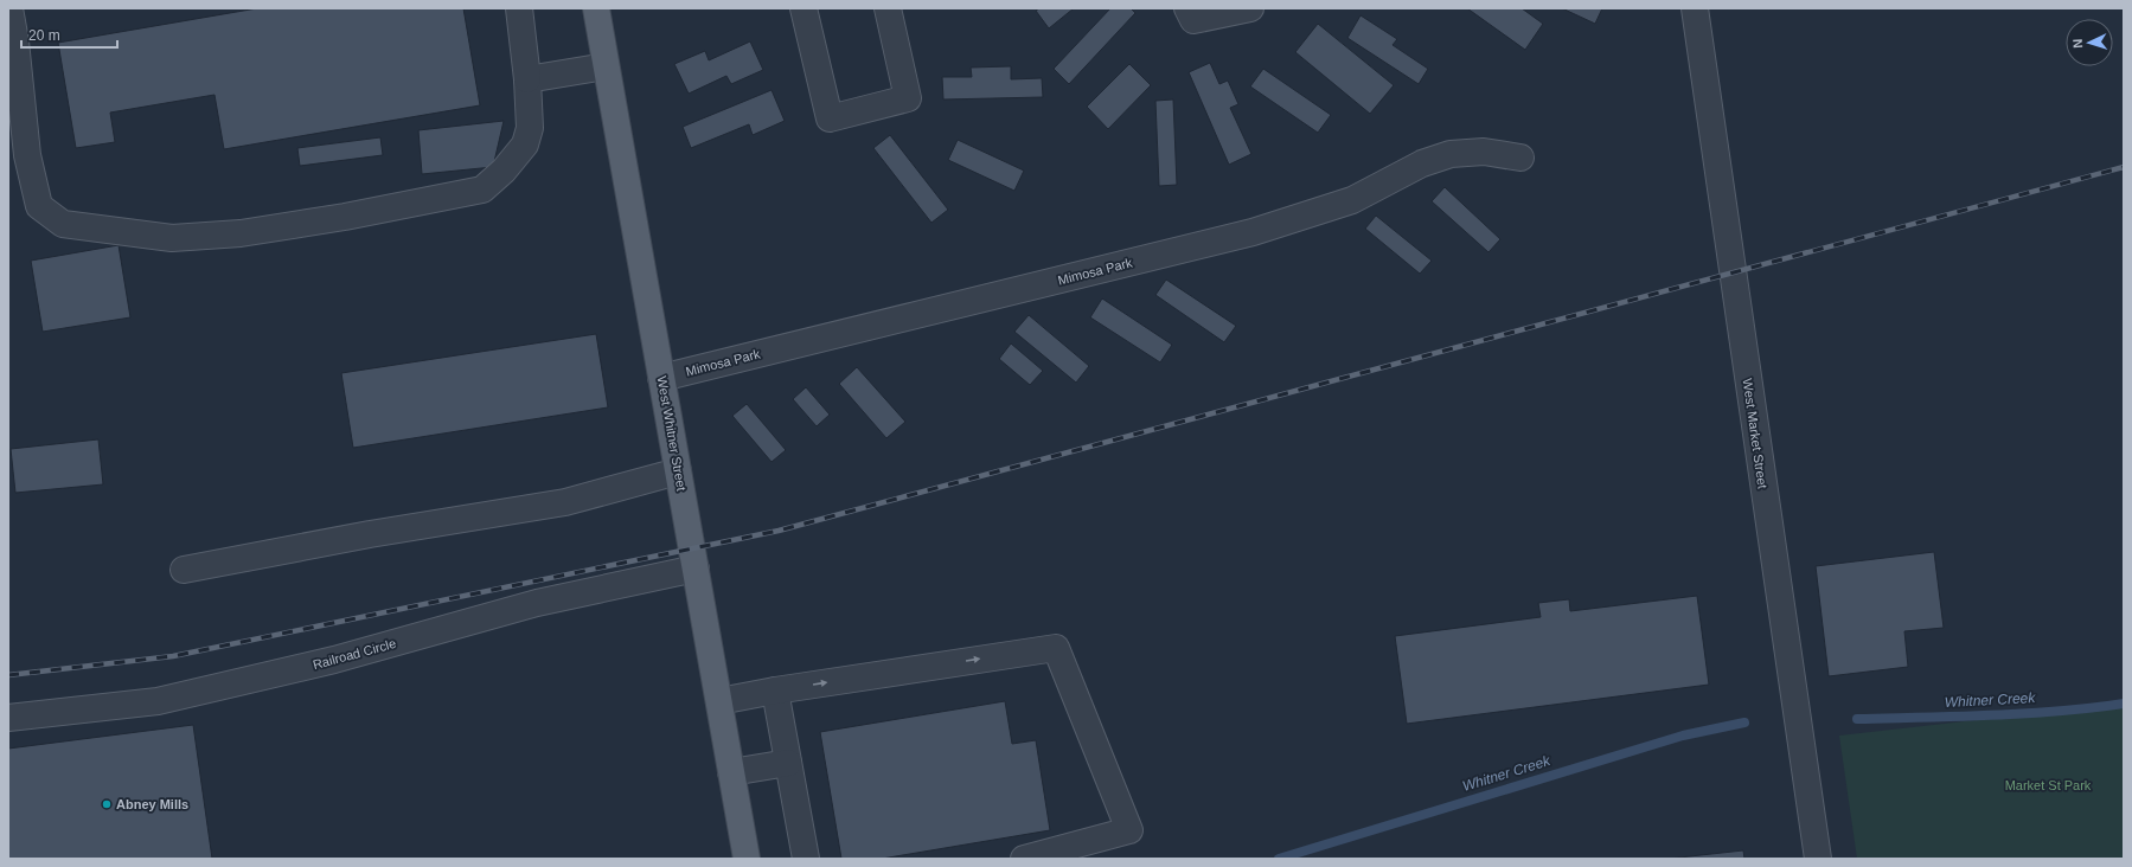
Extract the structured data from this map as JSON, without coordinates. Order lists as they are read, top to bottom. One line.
{"streets":{"main road":["West Whitner Street"],"street":["Mimosa Park","West Market Street","Railroad Circle"]},"crossings":[["Mimosa Park","West Whitner Street"],["West Whitner Street","Railroad Circle"]],"water":["Whitner Creek"],"parks":["Market St Park"],"places":["Abney Mills"],"scale_bar":"20 m","north":"left"}
